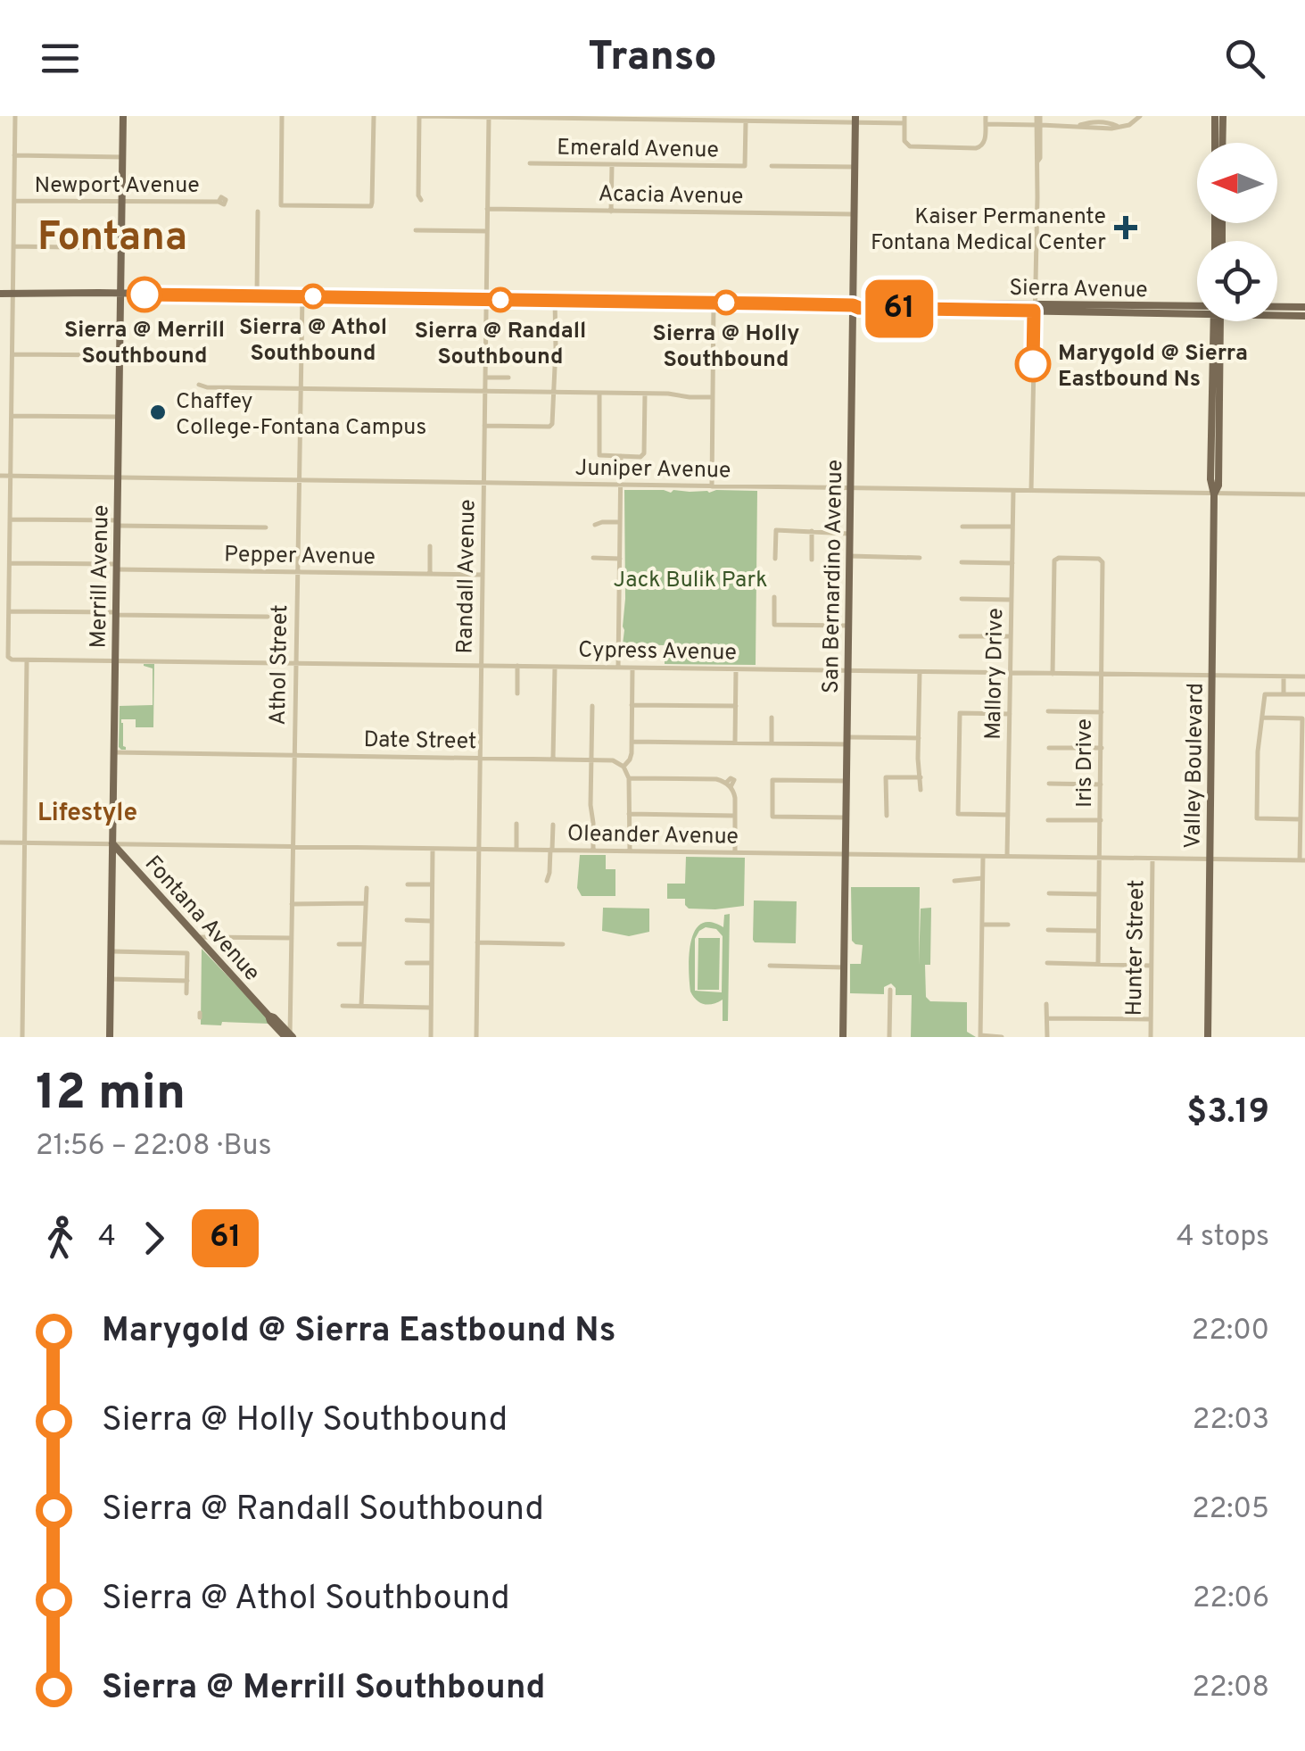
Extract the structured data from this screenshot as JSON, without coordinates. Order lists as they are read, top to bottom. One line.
{"streets":{"main road":["Sierra Avenue","Merrill Avenue","San Bernardino Avenue","Valley Boulevard","Fontana Avenue"],"street":["Emerald Avenue","Newport Avenue","Acacia Avenue","Juniper Avenue","Pepper Avenue","Randall Avenue","Cypress Avenue","Athol Street","Mallory Drive","Date Street","Iris Drive","Oleander Avenue","Hunter Street"]},"crossings":[["Newport Avenue","Merrill Avenue"],["Acacia Avenue","Randall Avenue"],["Acacia Avenue","San Bernardino Avenue"],["Sierra Avenue","Merrill Avenue"],["Sierra Avenue","Randall Avenue"],["Sierra Avenue","San Bernardino Avenue"],["Sierra Avenue","Athol Street"],["Juniper Avenue","Merrill Avenue"],["Juniper Avenue","Randall Avenue"],["Juniper Avenue","San Bernardino Avenue"],["Juniper Avenue","Athol Street"],["Juniper Avenue","Mallory Drive"],["Juniper Avenue","Valley Boulevard"],["Pepper Avenue","Merrill Avenue"],["Pepper Avenue","Randall Avenue"],["Pepper Avenue","Athol Street"],["Merrill Avenue","Cypress Avenue"],["Merrill Avenue","Date Street"],["Merrill Avenue","Oleander Avenue"],["Merrill Avenue","Fontana Avenue"],["Randall Avenue","Cypress Avenue"],["Randall Avenue","Date Street"],["Randall Avenue","Oleander Avenue"],["San Bernardino Avenue","Cypress Avenue"],["San Bernardino Avenue","Oleander Avenue"],["Cypress Avenue","Athol Street"],["Cypress Avenue","Mallory Drive"],["Cypress Avenue","Iris Drive"],["Cypress Avenue","Valley Boulevard"],["Athol Street","Date Street"],["Athol Street","Oleander Avenue"],["Athol Street","Fontana Avenue"],["Mallory Drive","Oleander Avenue"],["Iris Drive","Oleander Avenue"],["Valley Boulevard","Oleander Avenue"],["Oleander Avenue","Fontana Avenue"],["Oleander Avenue","Hunter Street"]],"districts":["Fontana","Lifestyle"],"parks":["Jack Bulik Park"],"places":{"health":["Kaiser Permanente Fontana Medical Center"],"other":["Sierra @ Merrill Southbound","Sierra @ Athol Southbound","Sierra @ Randall Southbound","Sierra @ Holly Southbound","Marygold @ Sierra Eastbound Ns","Chaffey College-Fontana Campus"]},"lines":["bus line 61"],"north":"left","page":{"header":"Transo","on_map":"61","heading":["12 min","21:56 – 22:08 · Bus","$3.19"],"legs":["4","61","4 stops"],"list":[{"name":"Marygold @ Sierra Eastbound Ns","value":"22:00"},{"name":"Sierra @ Holly Southbound","value":"22:03"},{"name":"Sierra @ Randall Southbound","value":"22:05"},{"name":"Sierra @ Athol Southbound","value":"22:06"},{"name":"Sierra @ Merrill Southbound","value":"22:08"}]}}
